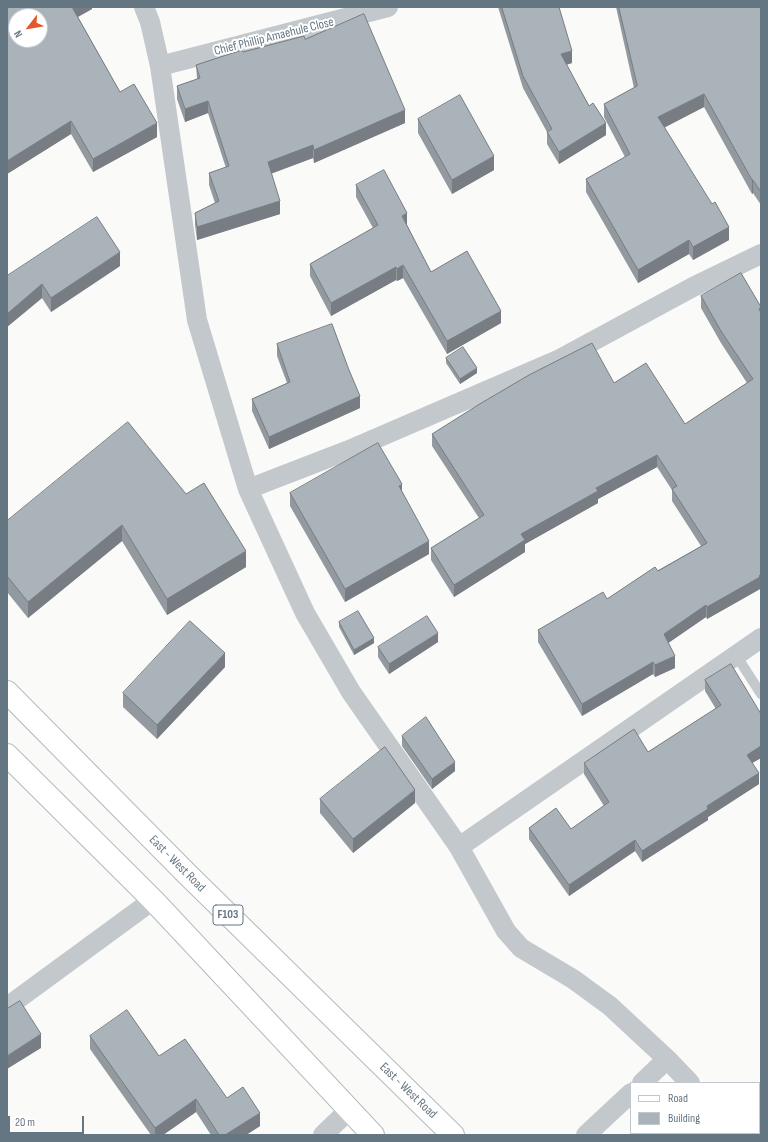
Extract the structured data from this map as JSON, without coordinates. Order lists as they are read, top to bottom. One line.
{"streets":{"main road":["East - West Road","F103"],"street":["Chief Phillip Amaehule Close"]},"legend":["Road","Building"],"scale_bar":"20 m","north":"bottom left"}
